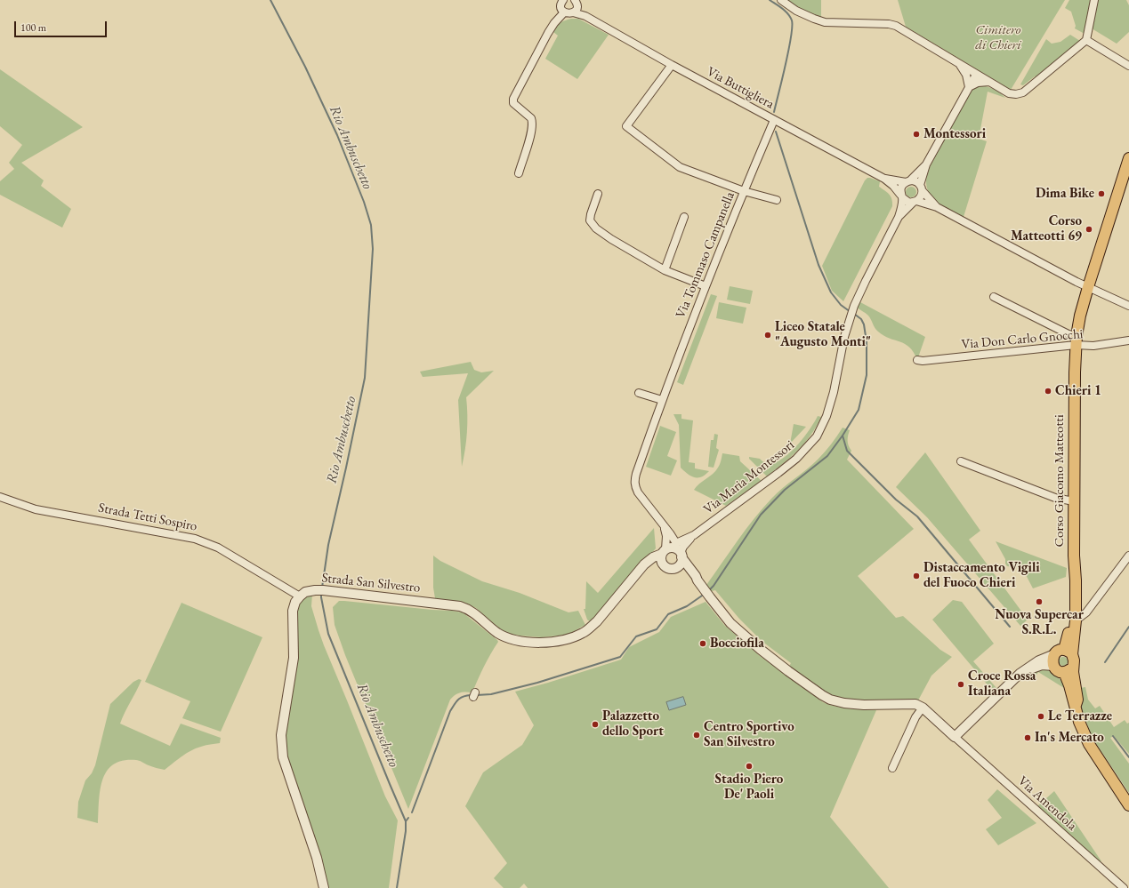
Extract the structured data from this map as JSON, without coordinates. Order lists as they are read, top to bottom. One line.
{"streets":{"main road":["Corso Giacomo Matteotti"],"street":["Via Buttigliera","Via Tommaso Campanella","Via Don Carlo Gnocchi","Via Maria Montessori","Strada Tetti Sospiro","Strada San Silvestro","Via Amendola"]},"crossings":[["Via Buttigliera","Via Tommaso Campanella"],["Via Buttigliera","Via Maria Montessori"],["Via Tommaso Campanella","Via Maria Montessori"],["Via Tommaso Campanella","Strada San Silvestro"],["Via Don Carlo Gnocchi","Corso Giacomo Matteotti"],["Via Maria Montessori","Strada San Silvestro"],["Strada Tetti Sospiro","Strada San Silvestro"]],"water":["Rio Ambuschetto"],"parks":["Cimitero di Chieri"],"places":["Montessori","Dima Bike","Corso Matteotti 69","Liceo Statale \"Augusto Monti\"","Chieri 1","Distaccamento Vigili del Fuoco Chieri","Nuova Supercar S.R.L.","Bocciofila","Croce Rossa Italiana","Le Terrazze","Palazzetto dello Sport","Centro Sportivo San Silvestro","In's Mercato","Stadio Piero De' Paoli"],"scale_bar":"100 m"}
